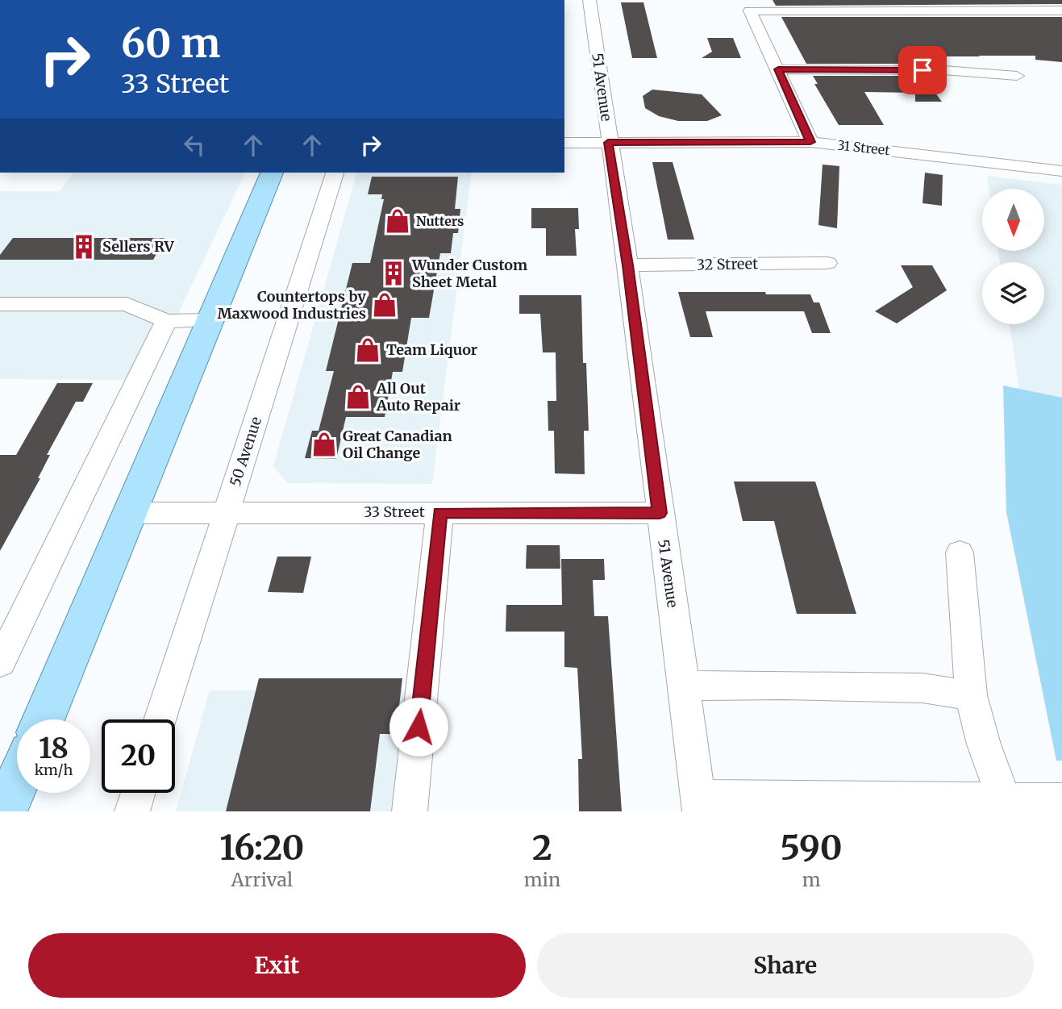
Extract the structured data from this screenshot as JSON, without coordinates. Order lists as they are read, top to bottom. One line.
{"streets":{"street":["51 Avenue","31 Street","32 Street","50 Avenue","33 Street"]},"crossings":[["51 Avenue","31 Street"],["51 Avenue","32 Street"],["51 Avenue","33 Street"],["50 Avenue","33 Street"]],"places":{"shop":["Nutters","Countertops by Maxwood Industries","Team Liquor","All Out Auto Repair","Great Canadian Oil Change"],"building":["Sellers RV","Wunder Custom Sheet Metal"]},"north":"bottom","page":{"turn":["60 m","33 Street"],"speed":"18 km/h","limit":"20","eta":["16:20","Arrival","2","min","590","m"],"buttons":["Exit","Share"]}}
